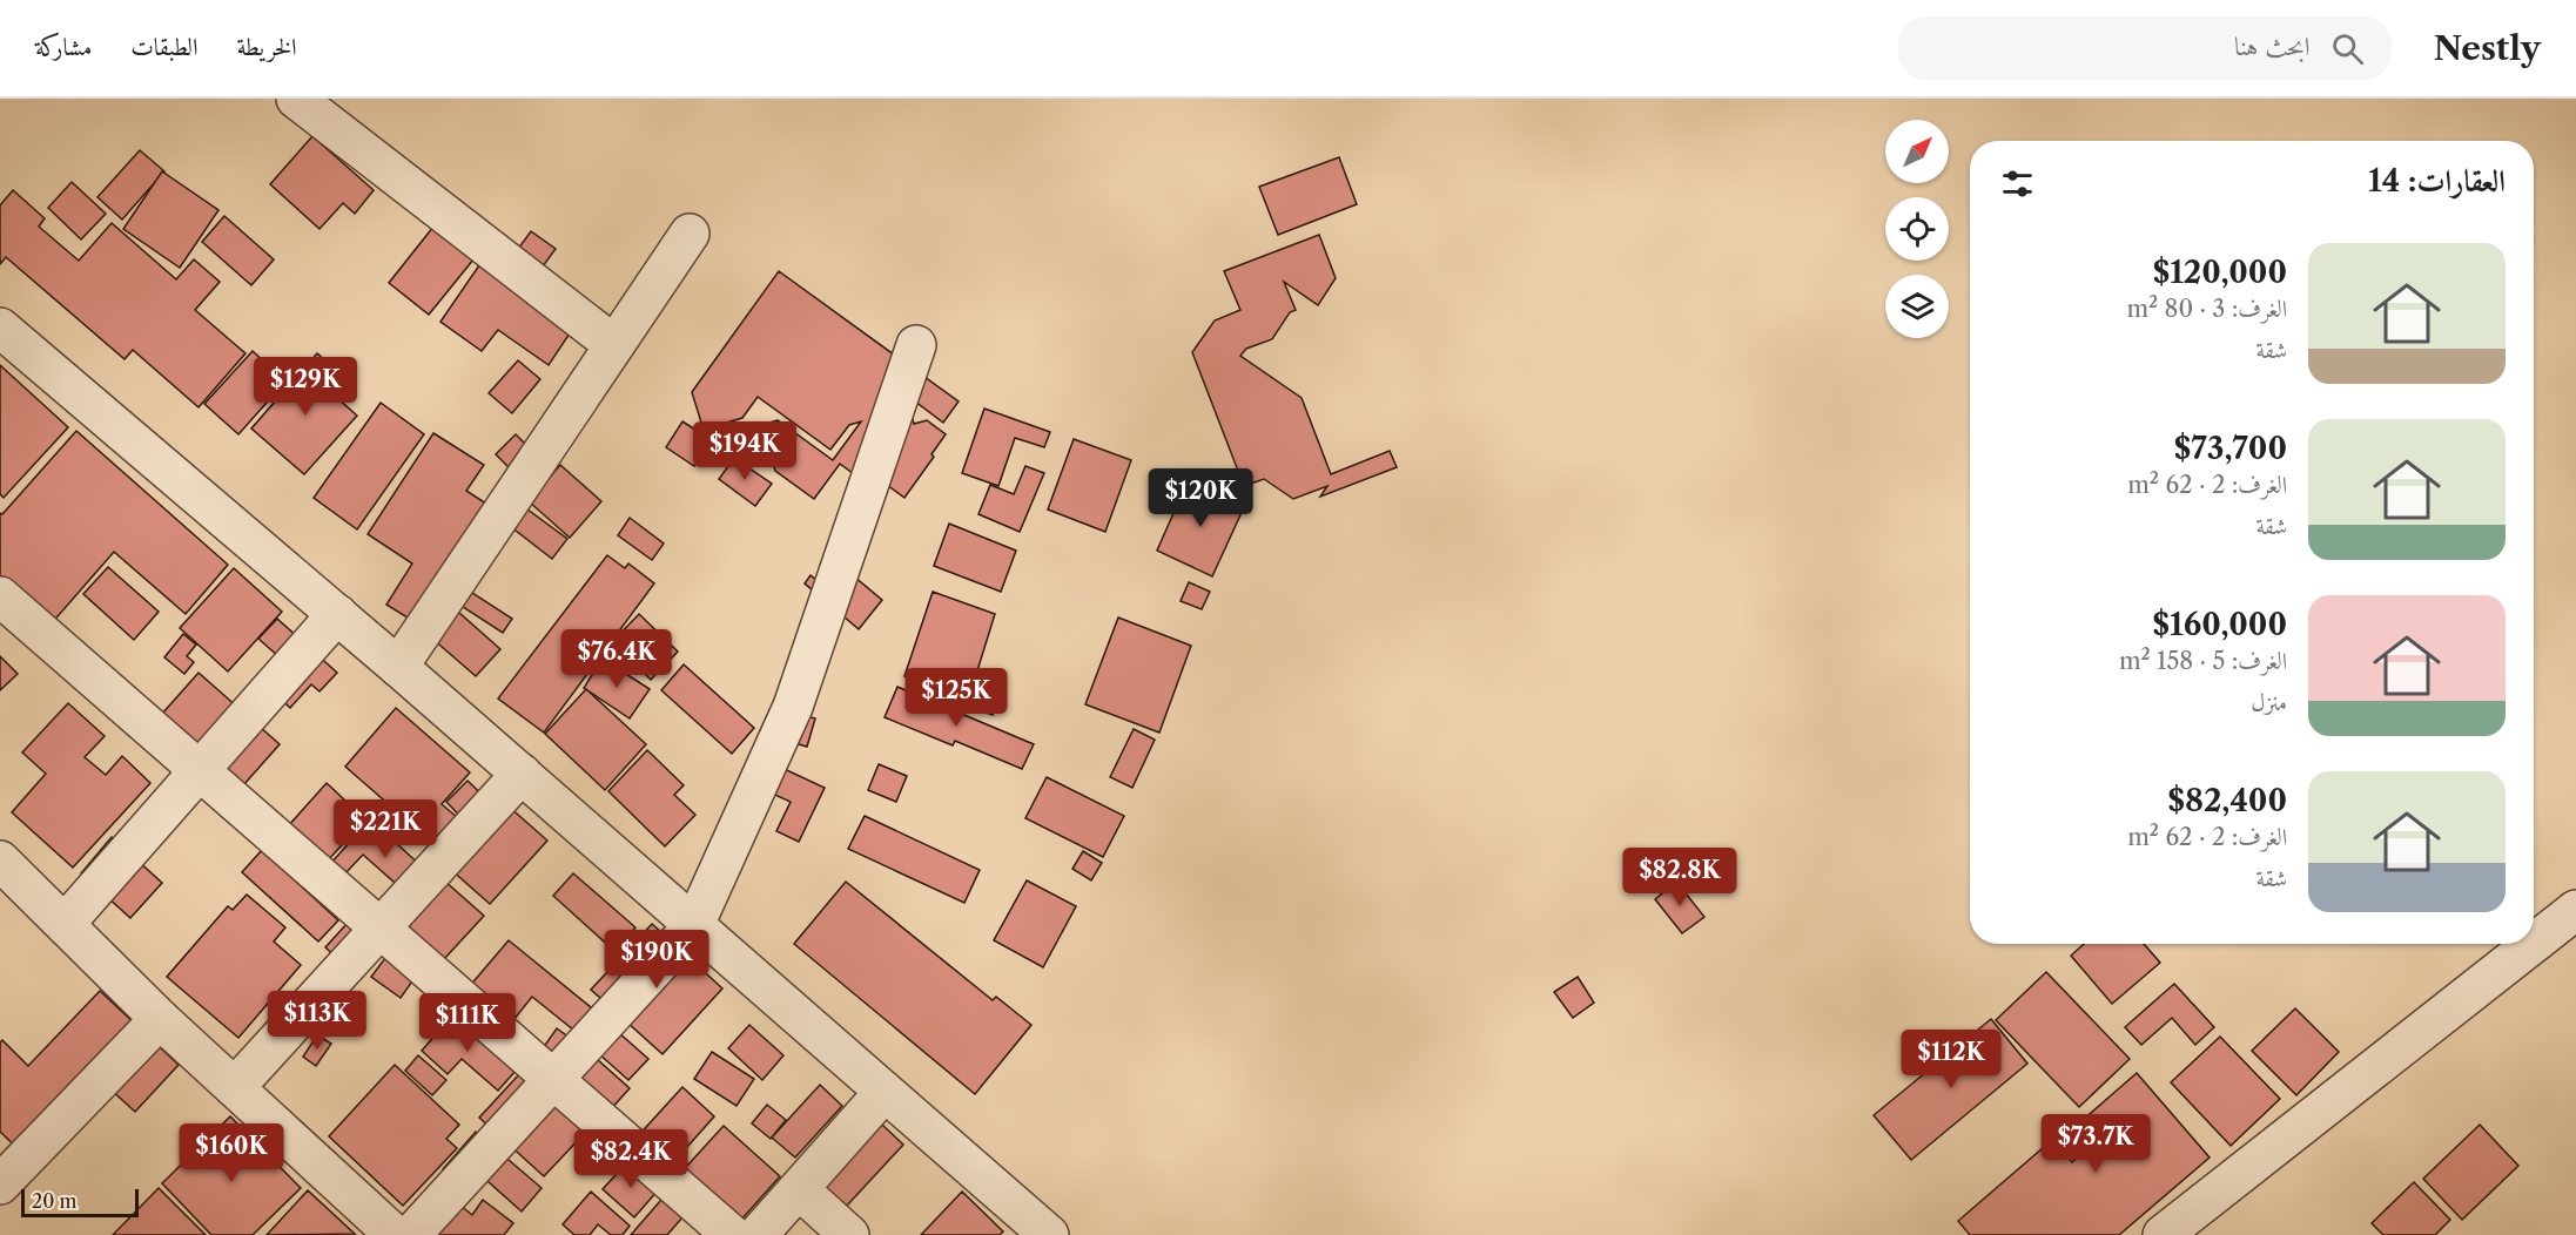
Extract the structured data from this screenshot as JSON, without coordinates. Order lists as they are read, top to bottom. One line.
{"scale_bar":"20 m","north":"top right","page":{"header":"Nestly","search":"ابحث هنا","nav":["الخريطة","الطبقات","مشاركة"],"heading":"العقارات: 14","list":[{"name":"$120,000","note":"الغرف: 3 · 80 m² · شقة"},{"name":"$73,700","note":"الغرف: 2 · 62 m² · شقة"},{"name":"$160,000","note":"الغرف: 5 · 158 m² · منزل"},{"name":"$82,400","note":"الغرف: 2 · 62 m² · شقة"}],"price":["$129K","$194K","$120K","$76.4K","$125K","$221K","$82.8K","$190K","$113K","$111K","$112K","$73.7K","$160K","$82.4K"],"scale":"20 m"}}
